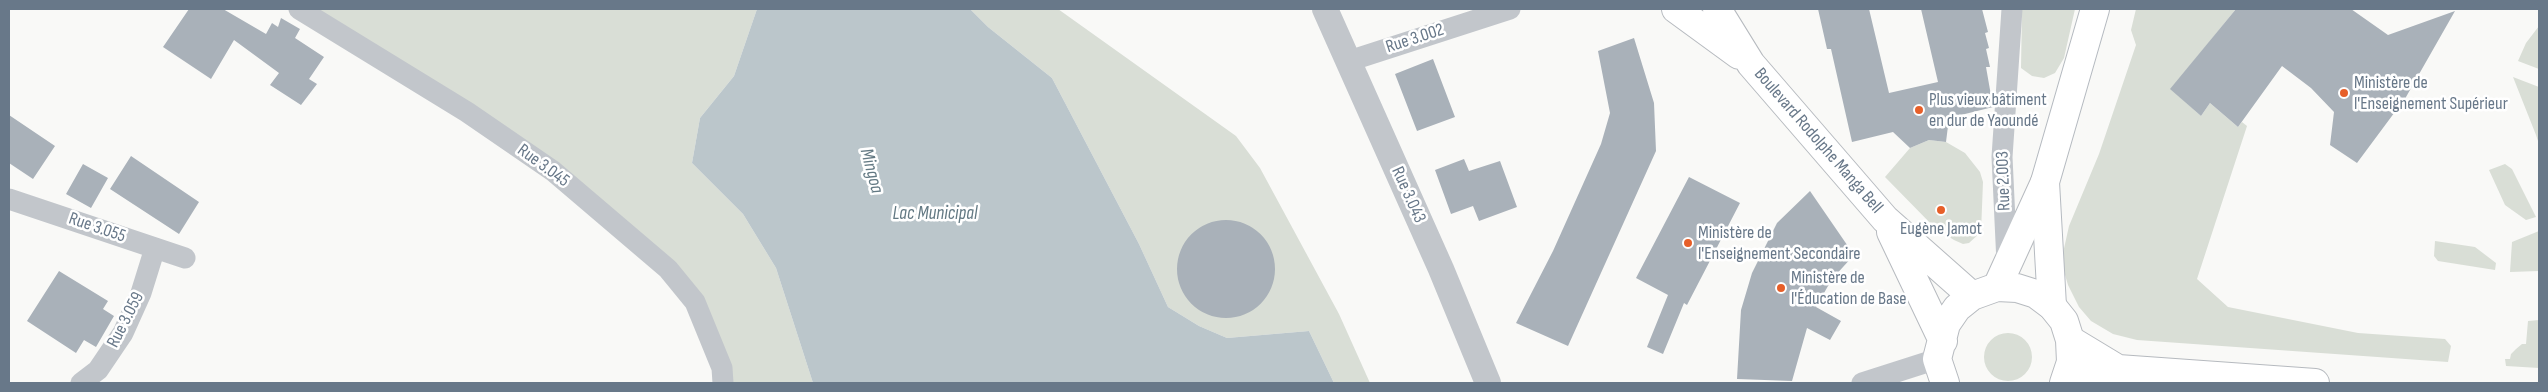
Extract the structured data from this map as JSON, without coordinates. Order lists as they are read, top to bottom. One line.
{"streets":{"main road":["Boulevard Rodolphe Manga Bell"],"street":["Rue 3.002","Rue 3.045","Rue 2.003","Rue 3.043","Rue 3.055","Rue 3.059"]},"crossings":[["Rue 3.002","Rue 3.043"],["Rue 3.055","Rue 3.059"]],"water":["Mingoa","Lac Municipal"],"places":["Ministère de l'Enseignement Supérieur","Plus vieux bâtiment en dur de Yaoundé","Eugène Jamot","Ministère de l'Enseignement Secondaire","Ministère de l'Éducation de Base"]}
